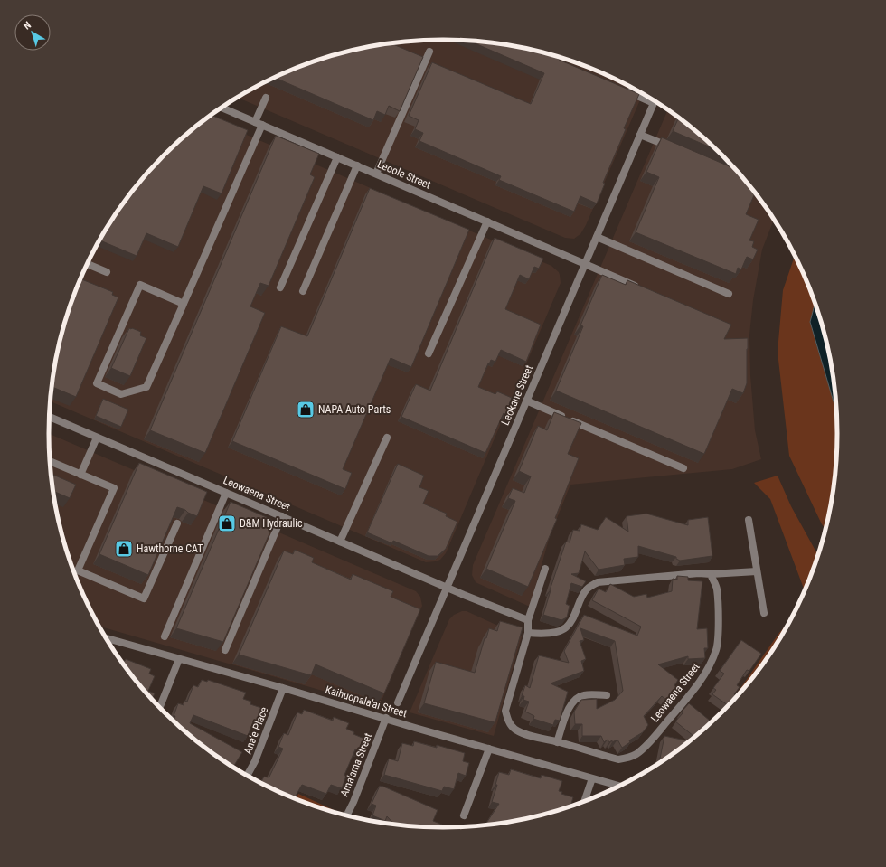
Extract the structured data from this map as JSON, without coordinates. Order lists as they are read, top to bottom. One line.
{"streets":{"street":["Leoole Street","Leokane Street","Leowaena Street","Kaihuopala'ai Street","Ana'e Place","Ama'ama Street"]},"crossings":[["Leoole Street","Leokane Street"],["Leokane Street","Leowaena Street"],["Kaihuopala'ai Street","Ana'e Place"],["Kaihuopala'ai Street","Ama'ama Street"]],"places":{"shop":["NAPA Auto Parts","D&M Hydraulic","Hawthorne CAT"]},"north":"top left"}
